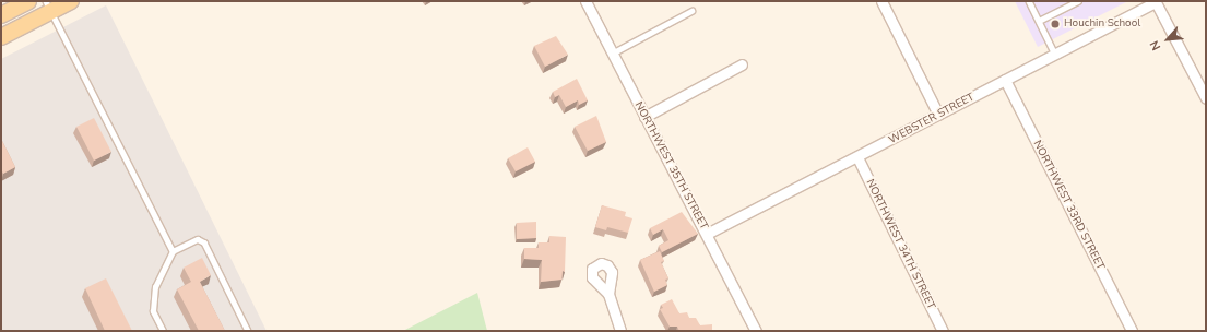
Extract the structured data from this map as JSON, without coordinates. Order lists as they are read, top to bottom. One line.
{"streets":{"street":["WEBSTER STREET","NORTHWEST 35TH STREET","NORTHWEST 33RD STREET","NORTHWEST 34TH STREET"]},"crossings":[["WEBSTER STREET","NORTHWEST 35TH STREET"],["WEBSTER STREET","NORTHWEST 33RD STREET"],["WEBSTER STREET","NORTHWEST 34TH STREET"]],"places":["Houchin School"],"north":"bottom left"}
